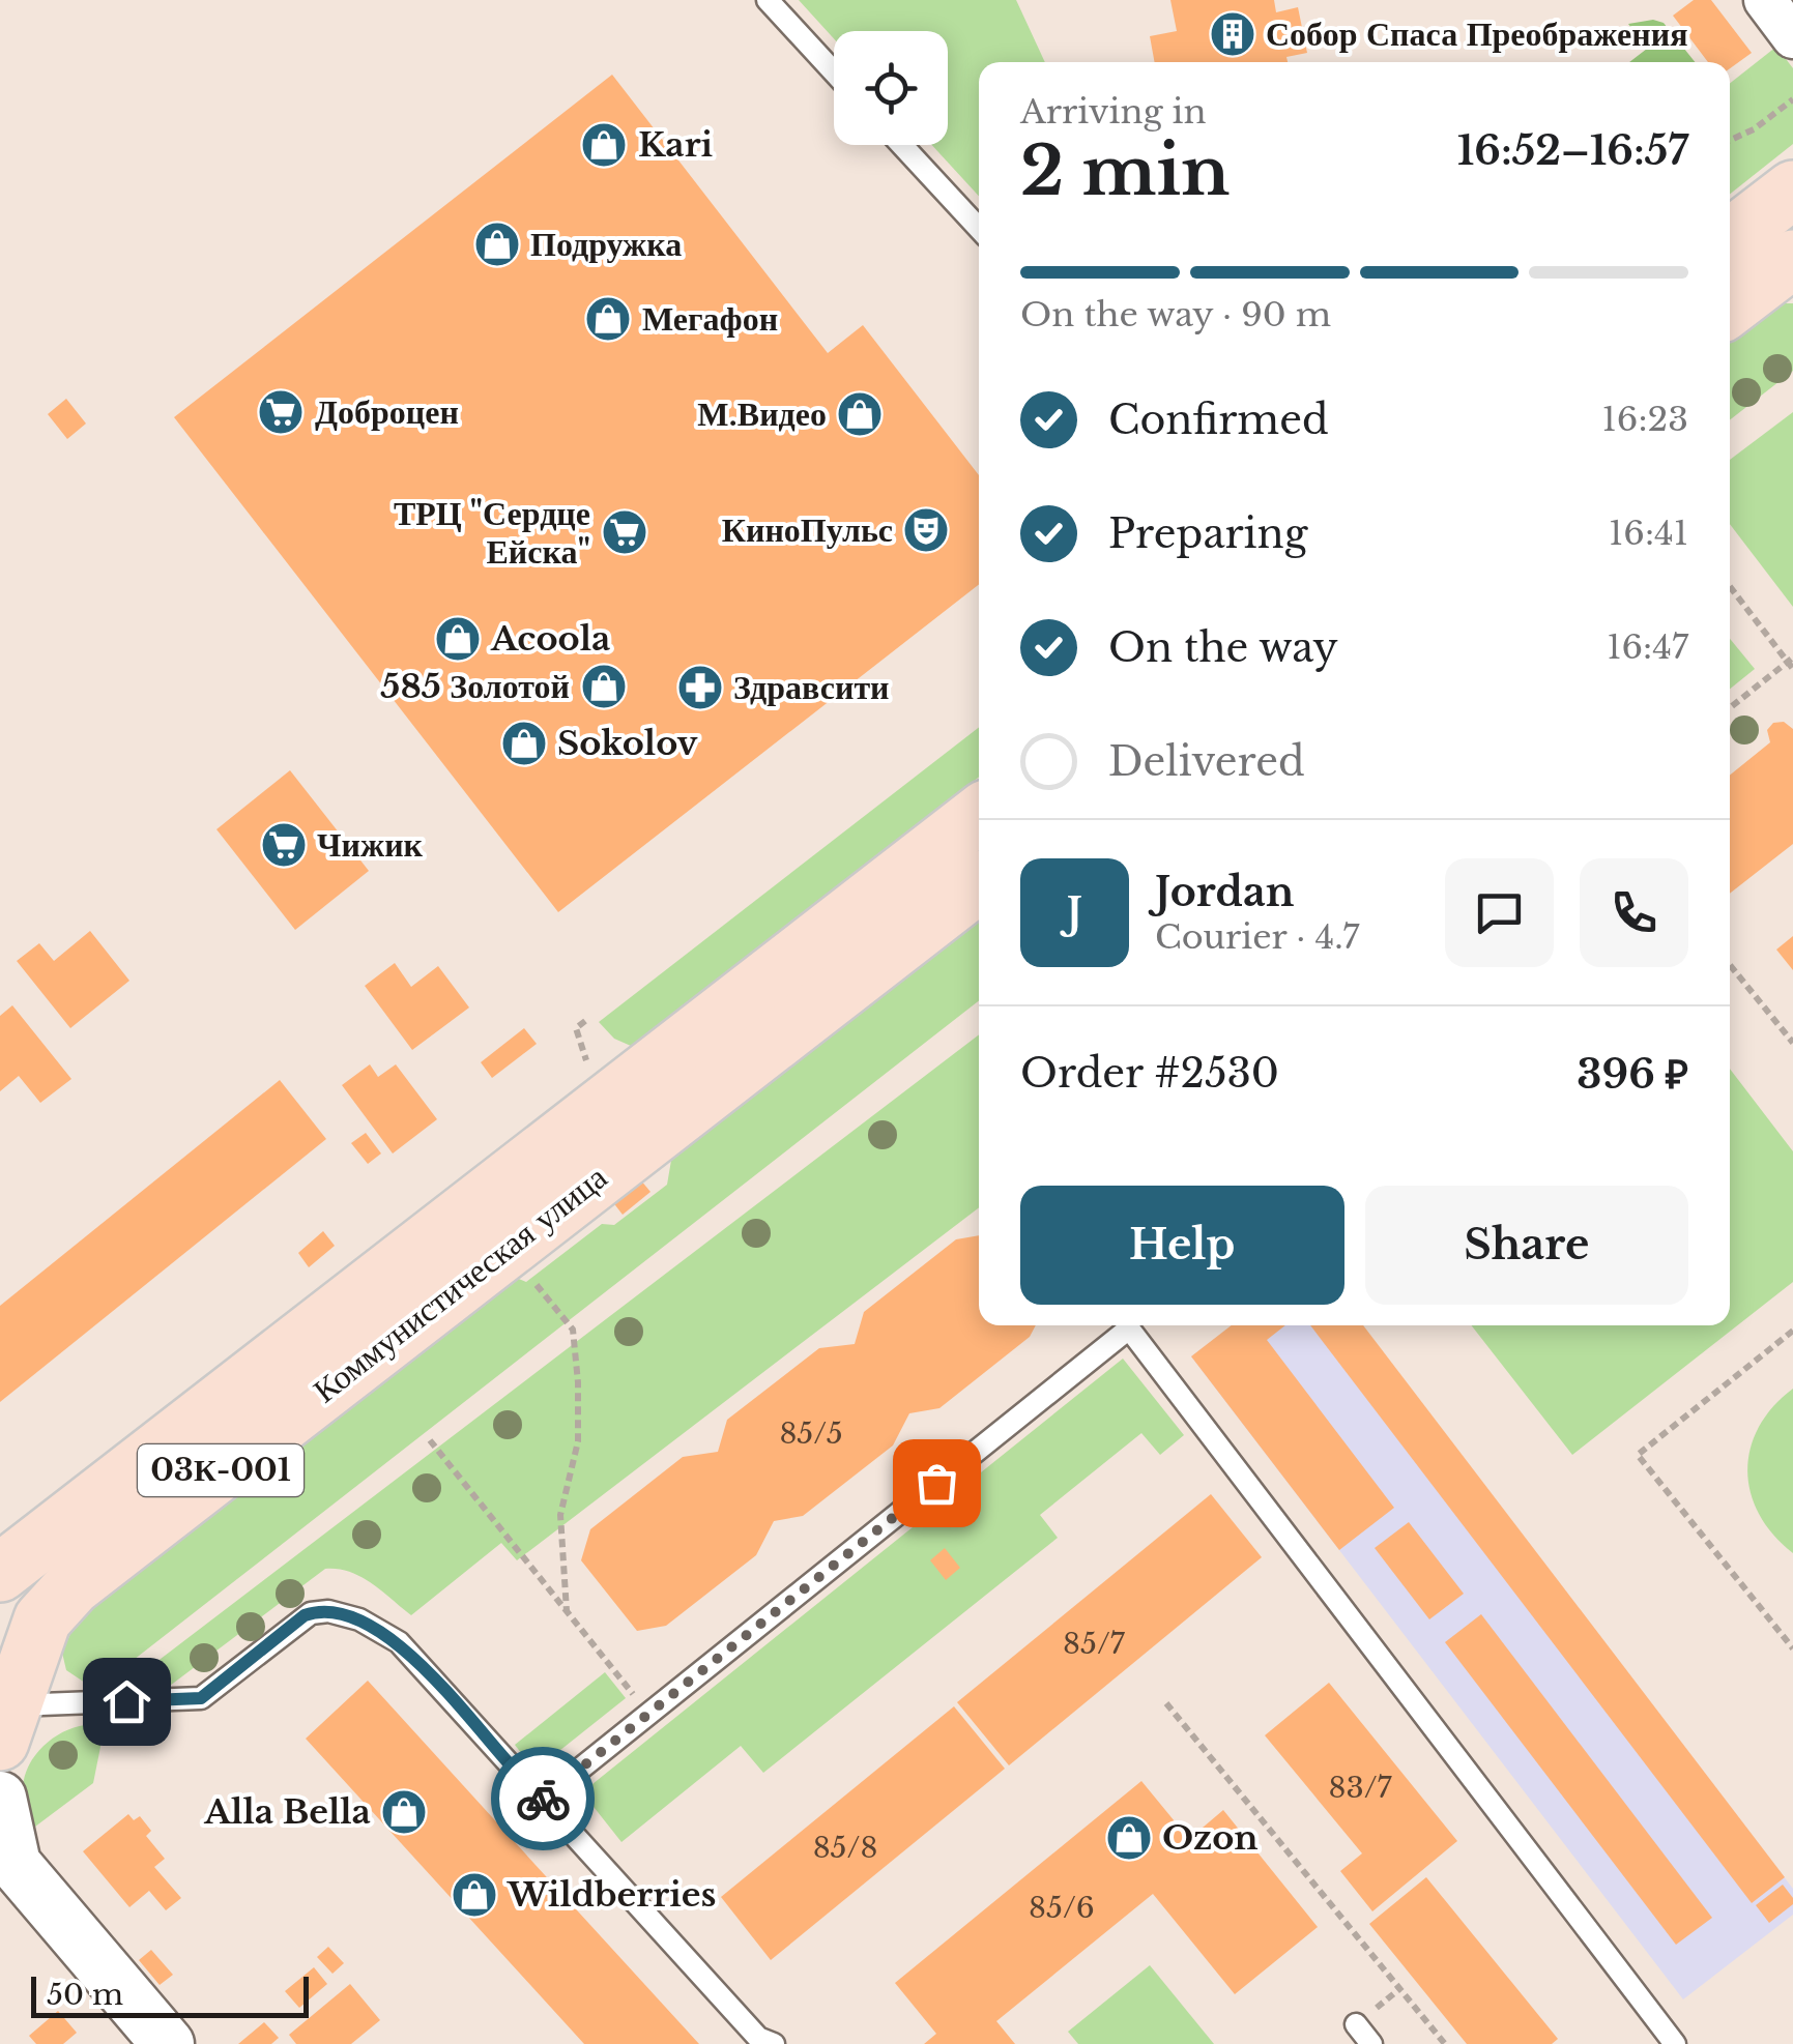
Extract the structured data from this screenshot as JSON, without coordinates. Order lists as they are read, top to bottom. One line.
{"streets":{"main road":["Коммунистическая улица","03К-001"]},"places":{"building":["Собор Спаса Преображения"],"shop":["Kari","Подружка","Мегафон","М.Видео","Acoola","585 Золотой","Sokolov","Alla Bella","Ozon","Wildberries"],"supermarket":["Доброцен","ТРЦ \"Сердце Ейска\"","Чижик"],"theatre":["КиноПульс"],"pharmacy":["Здравсити"]},"house_numbers":["85/5","85/7","83/7","85/8","85/6"],"scale_bar":"50 m","page":{"heading":["2 min","Arriving in","16:52–16:57"],"panel":["Jordan","Courier · 4.7","Order #2530","396 ₽"],"bar":"On the way · 90 m","list":[["Confirmed","16:23"],["Preparing","16:41"],["On the way","16:47"],"Delivered"],"round":"J","buttons":["Help","Share"],"scale":"50 m"}}
